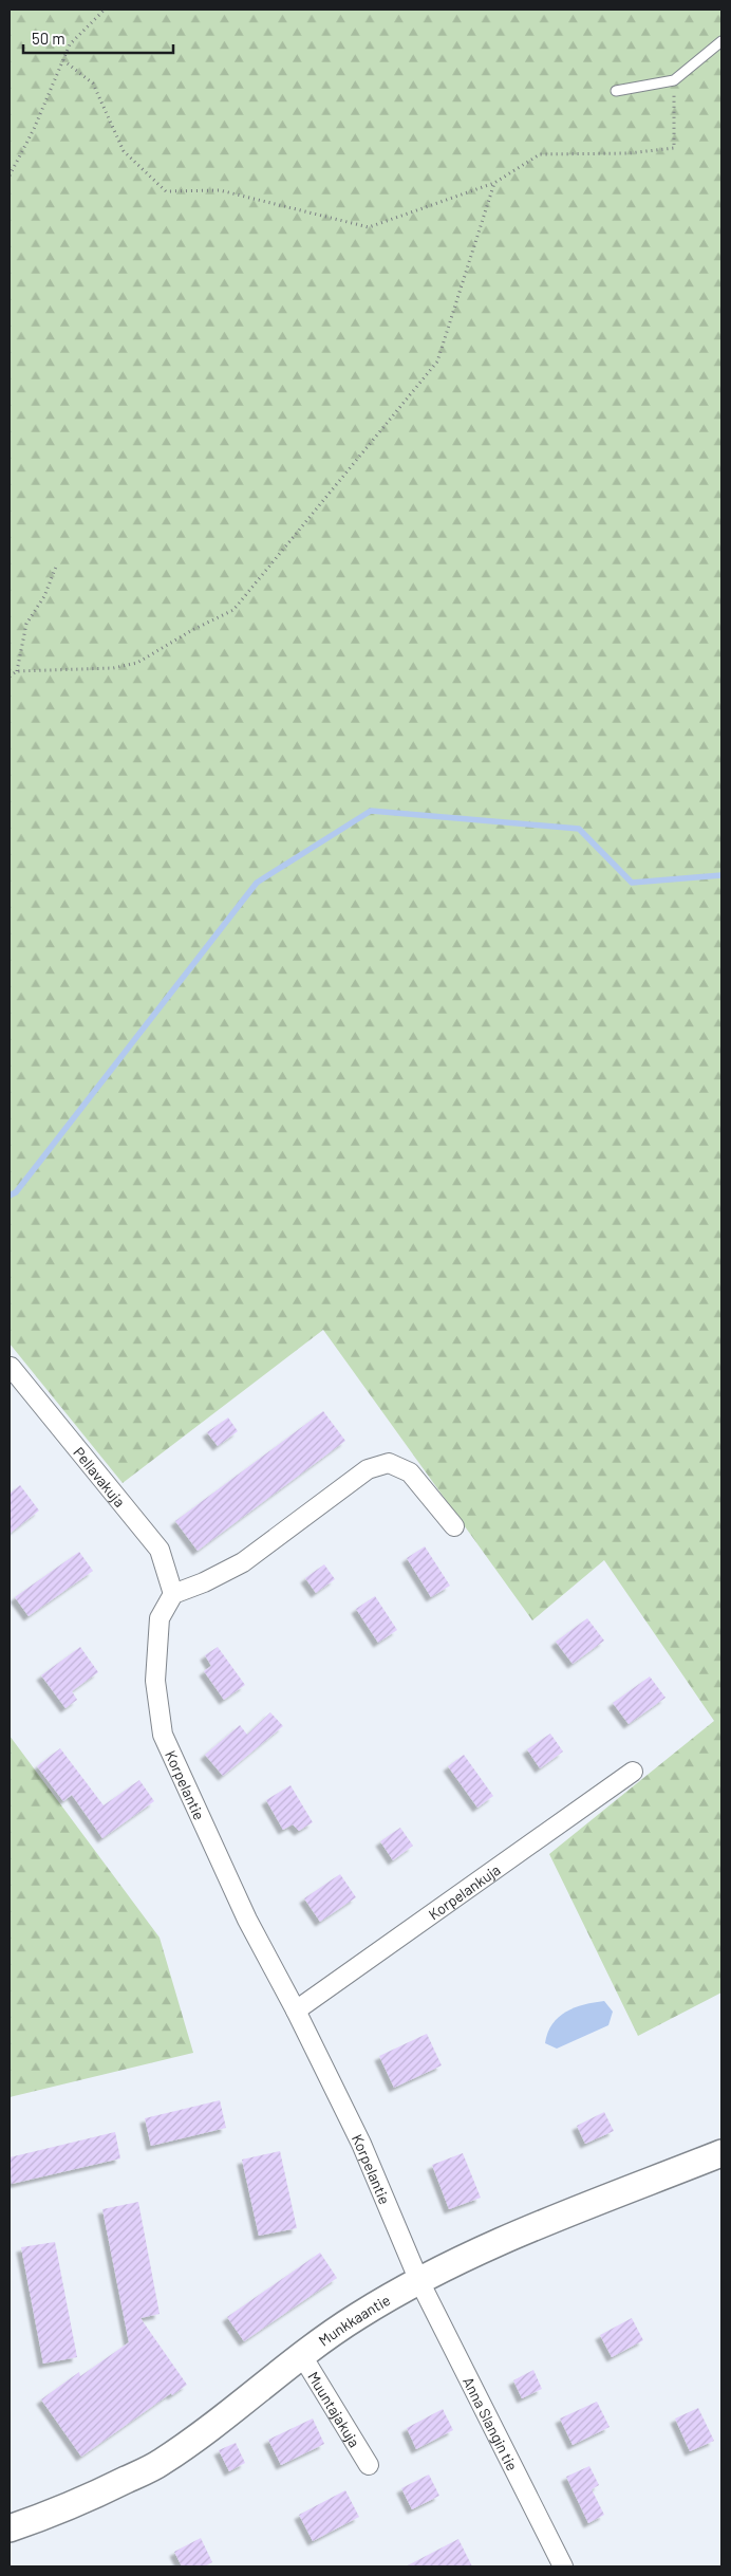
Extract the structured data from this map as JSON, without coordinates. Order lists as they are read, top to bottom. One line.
{"streets":{"street":["Pellavakuja","Korpelantie","Korpelankuja","Munkkaantie","Muuntajakuja","Anna Slangin tie"]},"crossings":[["Pellavakuja","Korpelantie"],["Korpelantie","Korpelankuja"],["Korpelantie","Munkkaantie"],["Korpelantie","Anna Slangin tie"],["Munkkaantie","Muuntajakuja"],["Munkkaantie","Anna Slangin tie"]],"scale_bar":"50 m"}
